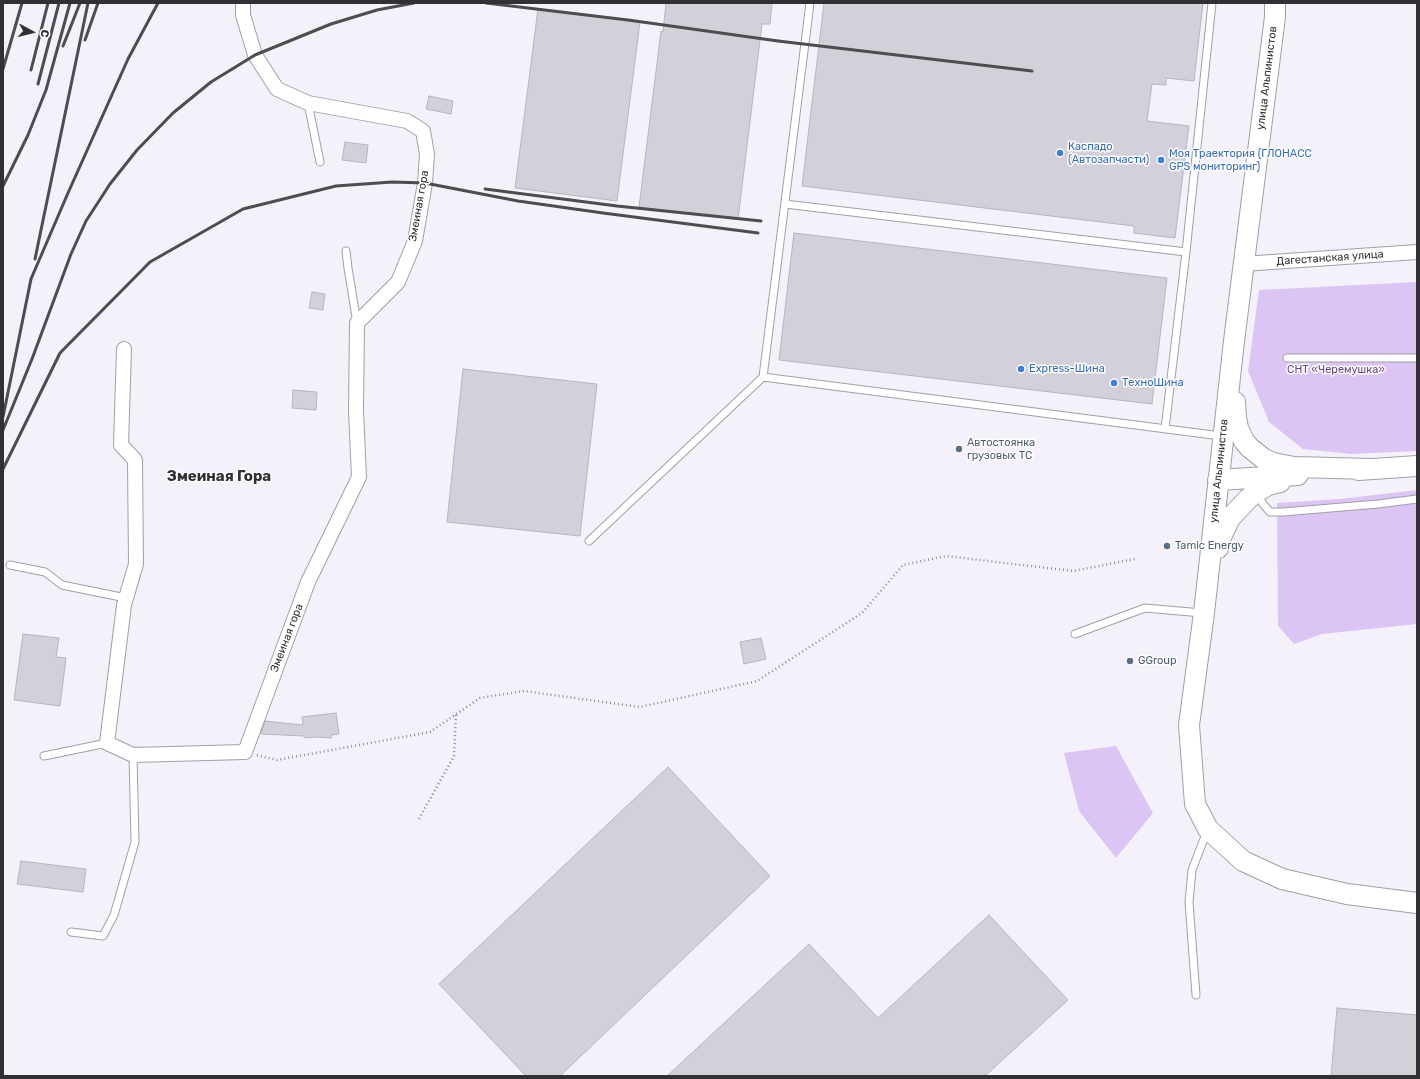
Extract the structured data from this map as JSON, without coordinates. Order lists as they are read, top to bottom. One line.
{"streets":{"main road":["улица Альпинистов"],"street":["Змеиная гора","Дагестанская улица"]},"crossings":[["улица Альпинистов","Дагестанская улица"]],"districts":["Змеиная Гора"],"parks":["СНТ «Черемушка»"],"places":["Каспадо (Автозапчасти)","Моя Траектория (ГЛОНАСС GPS мониторинг)","Express-Шина","ТехноШина","Автостоянка грузовых ТС","Tamic Energy","GGroup"],"north":"right"}
